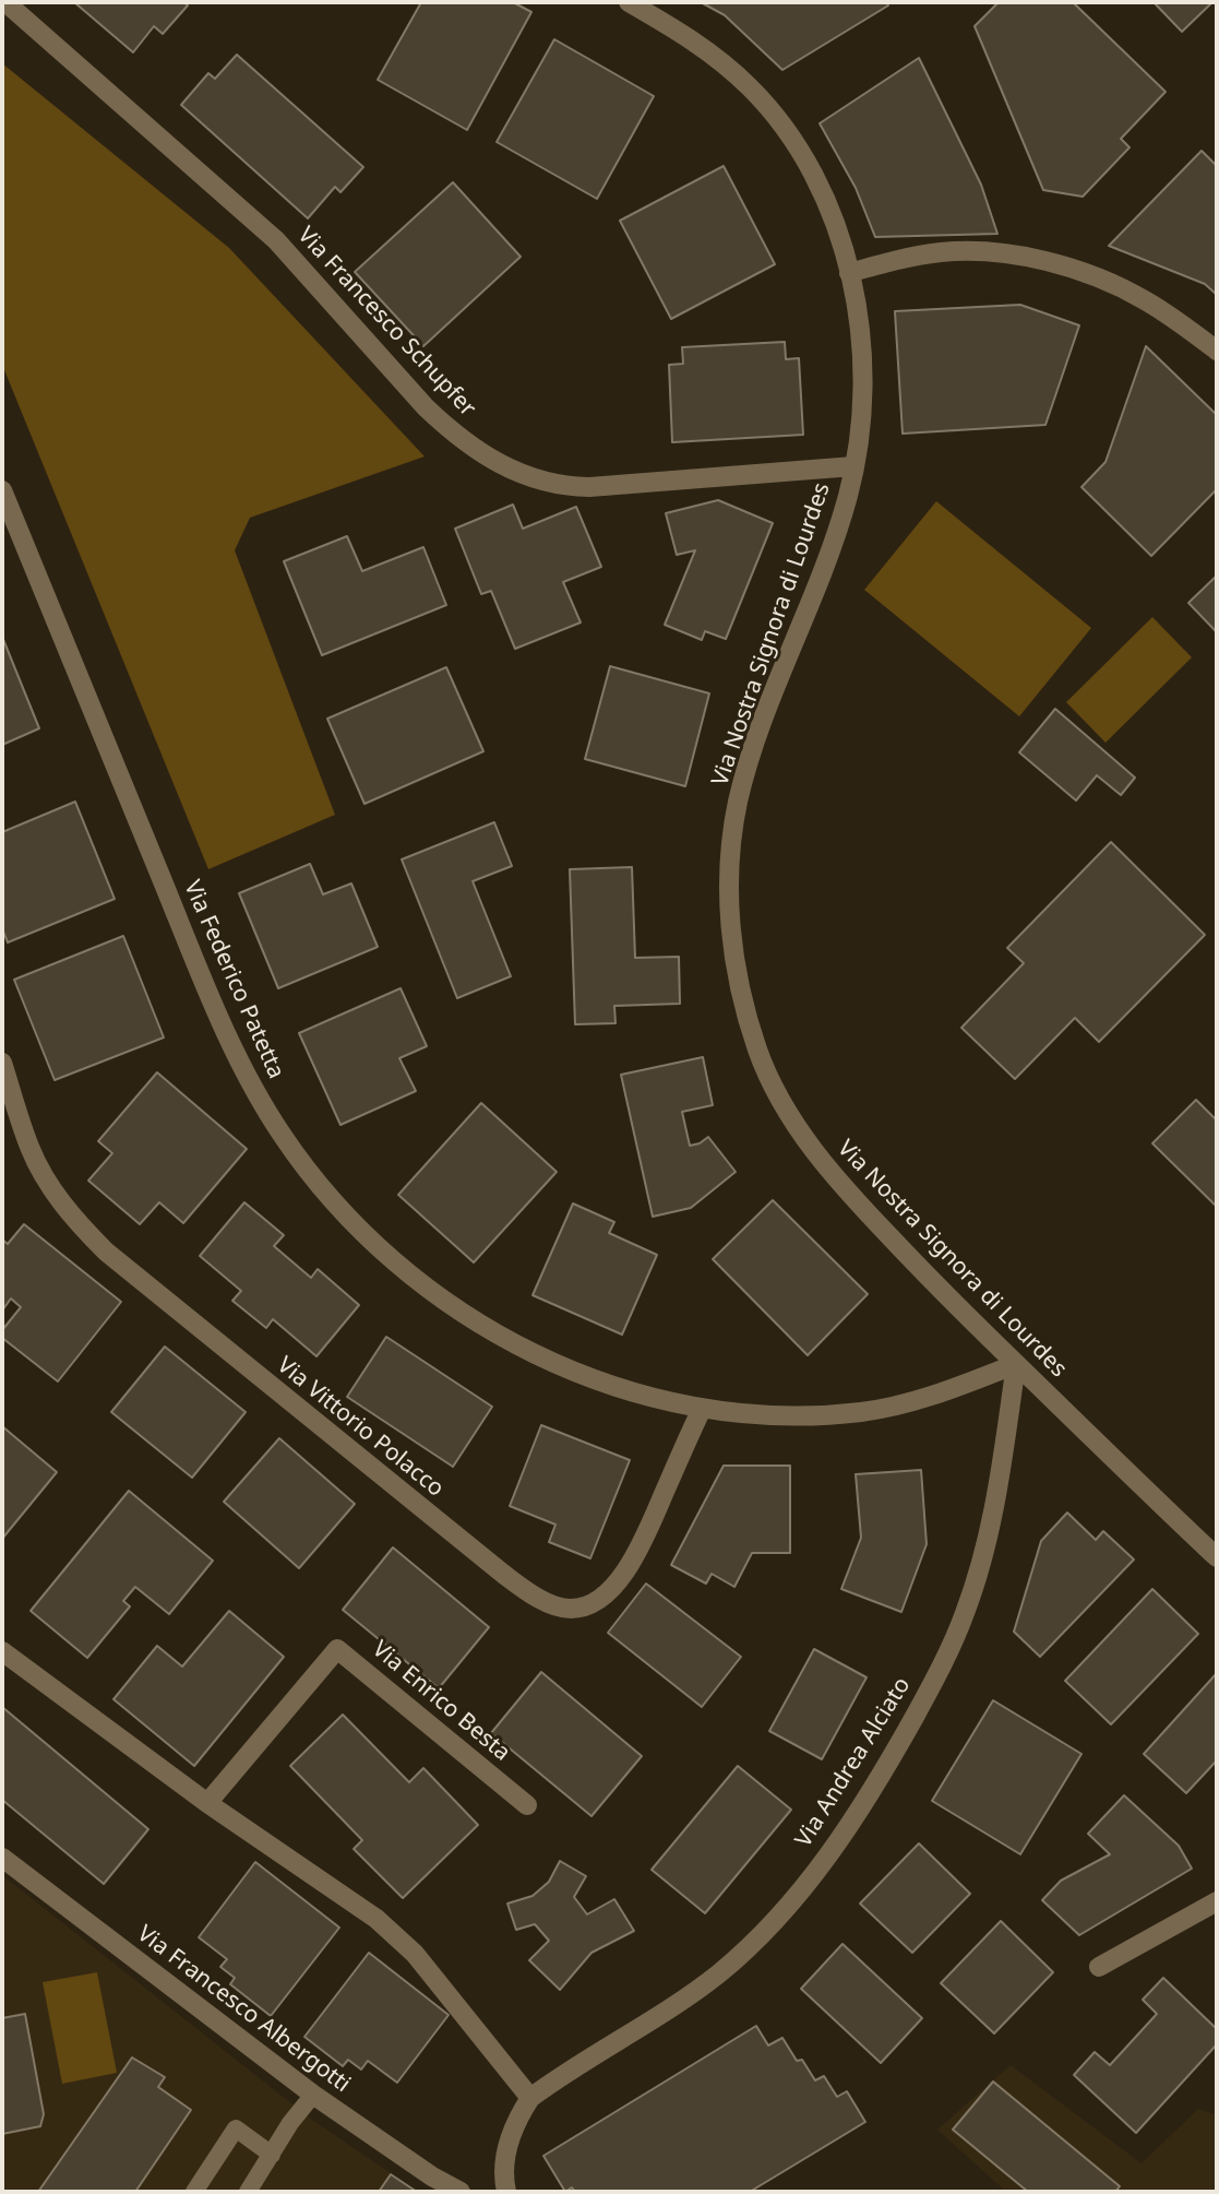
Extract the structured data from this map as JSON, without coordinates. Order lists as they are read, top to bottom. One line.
{"streets":{"street":["Via Francesco Schupfer","Via Nostra Signora di Lourdes","Via Federico Patetta","Via Vittorio Polacco","Via Enrico Besta","Via Andrea Alciato","Via Francesco Albergotti"]},"crossings":[["Via Francesco Schupfer","Via Nostra Signora di Lourdes"],["Via Nostra Signora di Lourdes","Via Federico Patetta"],["Via Nostra Signora di Lourdes","Via Andrea Alciato"],["Via Federico Patetta","Via Vittorio Polacco"],["Via Federico Patetta","Via Andrea Alciato"]]}
